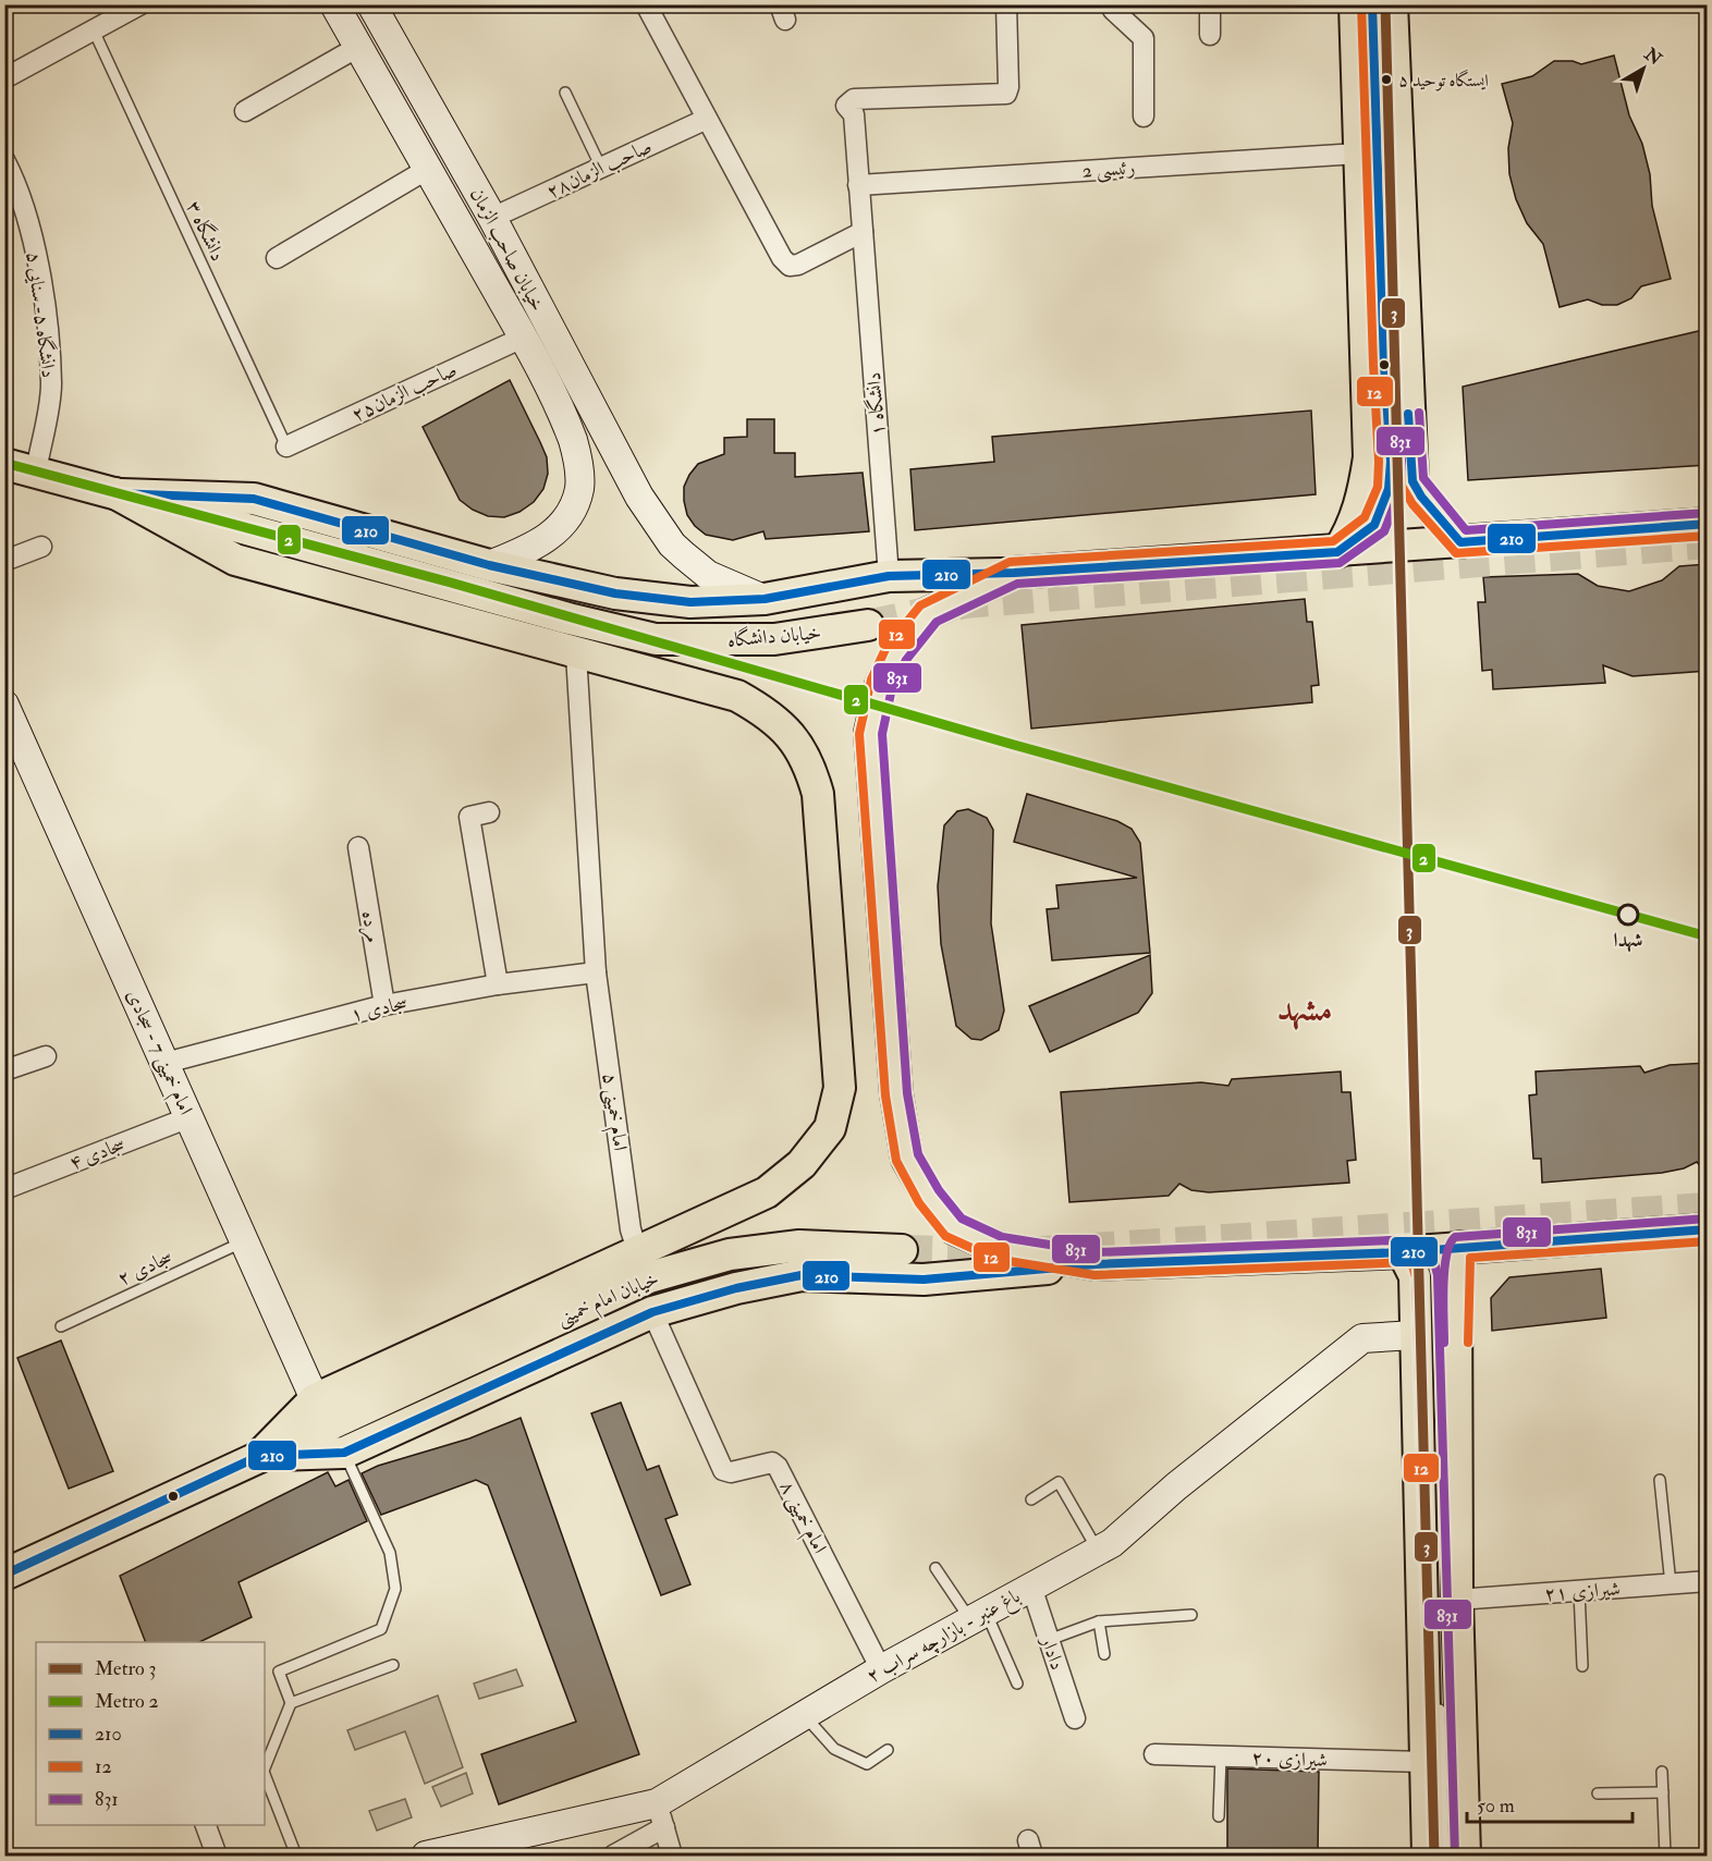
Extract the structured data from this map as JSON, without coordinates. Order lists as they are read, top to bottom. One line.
{"streets":{"main road":["خیابان دانشگاه","خیابان امام خمینی"],"street":["صاحب الزمان۲۸","رئیسی 2","خیابان صاحب الزمان","دانشگاه ۵- سنایی ۵","صاحب الزمان۲۵","دانشگاه ۱","مرده","سجادی ۱","امام خمینی 7 - سجادی","امام خمینی ۵","سجادی ۴","امام خمینی ۸","شیرازی ۲۱","باغ عنبر - بازارچه سراب ۲","دادار","شیرازی ۲۰"],"lane":["دانشگاه ۳","سجادی ۲"]},"crossings":[["صاحب الزمان۲۸","خیابان صاحب الزمان"],["رئیسی 2","دانشگاه ۱"],["دانشگاه ۳","صاحب الزمان۲۵"],["مرده","سجادی ۱"],["سجادی ۱","امام خمینی 7 - سجادی"],["سجادی ۱","امام خمینی ۵"],["امام خمینی 7 - سجادی","سجادی ۴"],["امام خمینی 7 - سجادی","سجادی ۲"],["امام خمینی 7 - سجادی","خیابان امام خمینی"],["امام خمینی ۸","باغ عنبر - بازارچه سراب ۲"],["باغ عنبر - بازارچه سراب ۲","دادار"]],"districts":["مشهد"],"places":["ایستگاه توحید ۵","شهدا"],"lines":["metro line 3","transit line 210","transit line 12","transit line 831","metro line 2"],"legend":["Metro 3","Metro 2","210","12","831"],"scale_bar":"50 m","north":"top right"}
